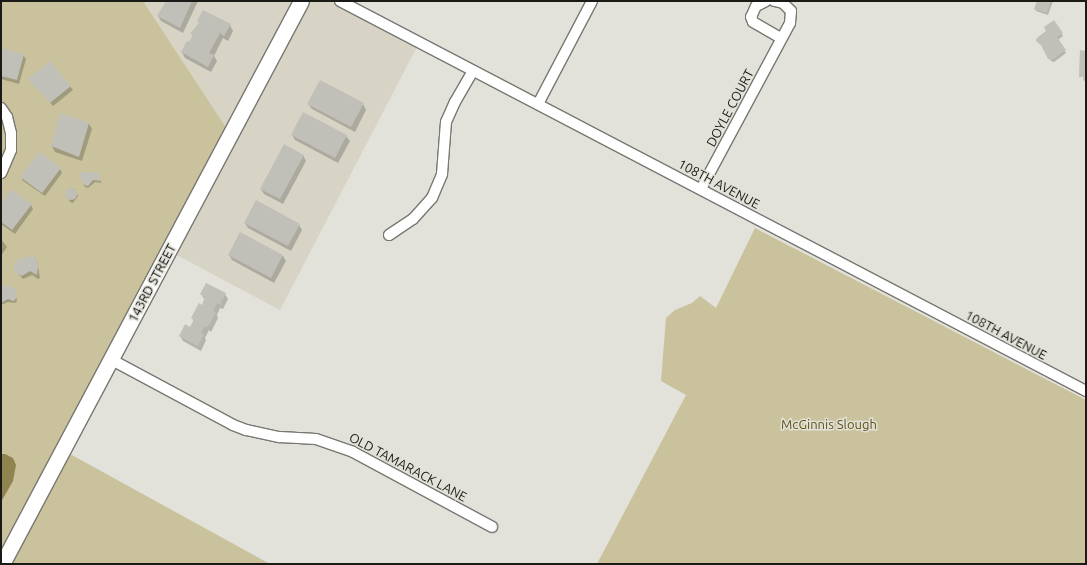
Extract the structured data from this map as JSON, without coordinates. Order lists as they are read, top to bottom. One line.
{"streets":{"main road":["143RD STREET"],"street":["DOYLE COURT","108TH AVENUE","OLD TAMARACK LANE"]},"crossings":[["DOYLE COURT","108TH AVENUE"],["143RD STREET","OLD TAMARACK LANE"]],"parks":["McGinnis Slough"]}
